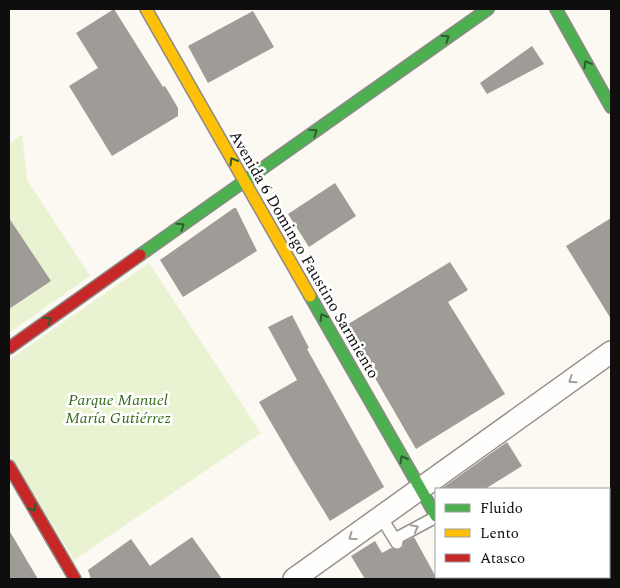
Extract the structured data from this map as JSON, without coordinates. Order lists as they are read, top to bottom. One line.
{"streets":{"main road":["Avenida 6 Domingo Faustino Sarmiento"]},"one_way":["Avenida 6 Domingo Faustino Sarmiento"],"parks":["Parque Manuel María Gutiérrez"],"legend":["Fluido","Lento","Atasco"]}
